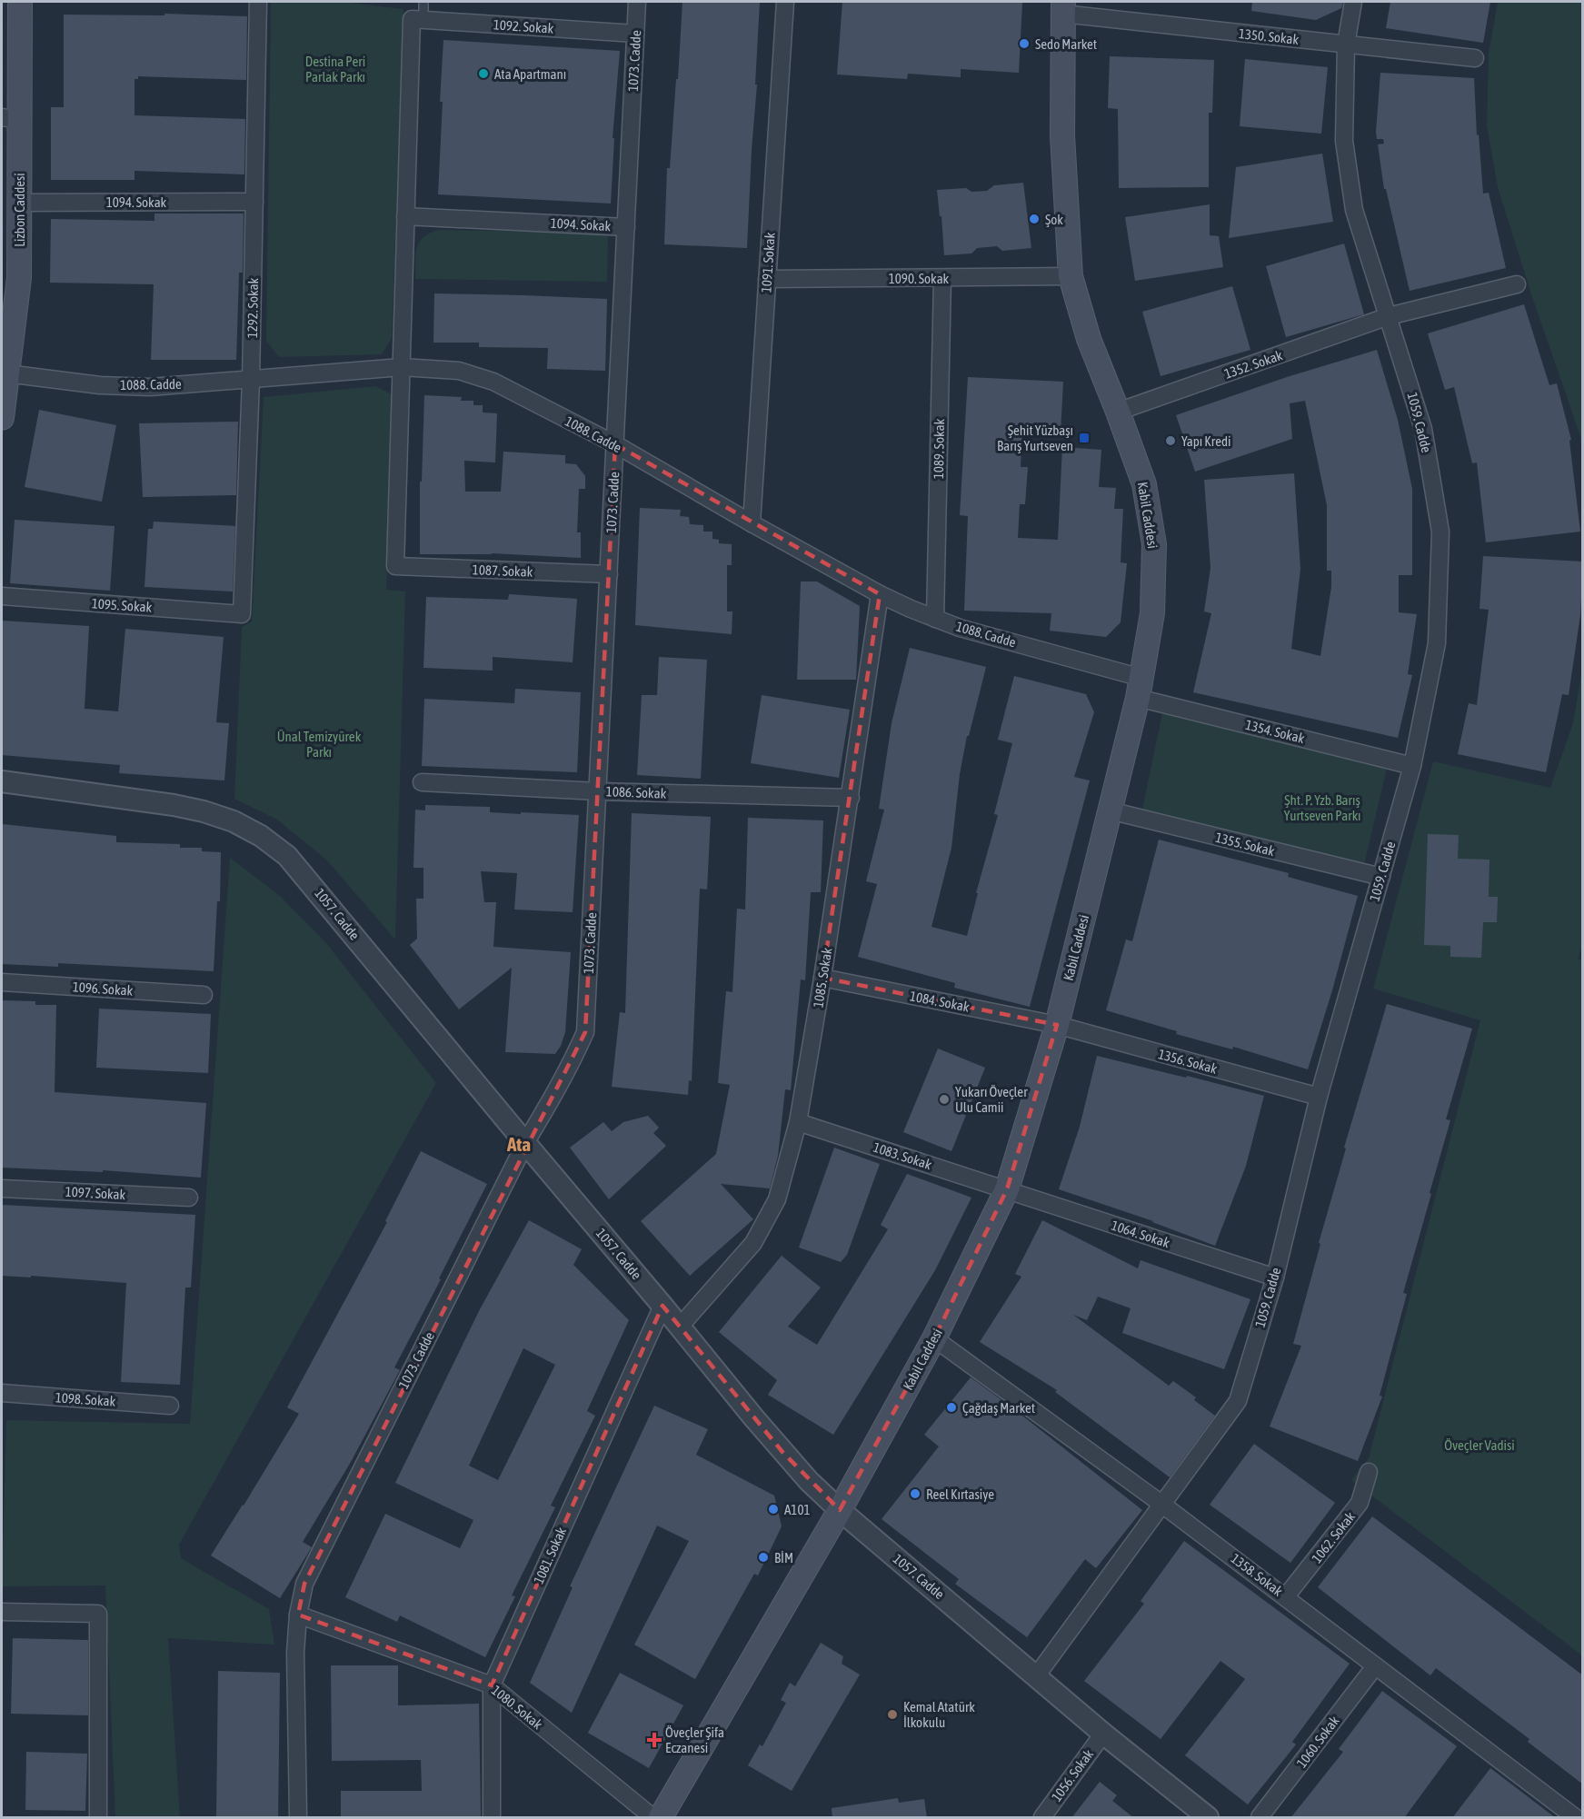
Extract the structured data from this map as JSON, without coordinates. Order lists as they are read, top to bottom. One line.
{"streets":{"main road":["Lizbon Caddesi","Kabil Caddesi"],"street":["1092. Sokak","1350. Sokak","1073. Cadde","1094. Sokak","1091. Sokak","1090. Sokak","1292. Sokak","1352. Sokak","1088. Cadde","1059. Cadde","1089. Sokak","1087. Sokak","1095. Sokak","1354. Sokak","1086. Sokak","1355. Sokak","1057. Cadde","1085. Sokak","1096. Sokak","1084. Sokak","1356. Sokak","1083. Sokak","1097. Sokak","1064. Sokak","1098. Sokak","1062. Sokak","1081. Sokak","1358. Sokak","1080. Sokak","1060. Sokak","1056. Sokak"]},"crossings":[["1092. Sokak","1073. Cadde"],["1350. Sokak","1059. Cadde"],["1350. Sokak","Kabil Caddesi"],["1073. Cadde","1094. Sokak"],["1073. Cadde","1088. Cadde"],["1073. Cadde","1087. Sokak"],["1073. Cadde","1086. Sokak"],["1073. Cadde","1057. Cadde"],["1073. Cadde","1080. Sokak"],["1094. Sokak","Lizbon Caddesi"],["1094. Sokak","1292. Sokak"],["Lizbon Caddesi","1088. Cadde"],["1091. Sokak","1090. Sokak"],["1091. Sokak","1088. Cadde"],["1090. Sokak","1089. Sokak"],["1090. Sokak","Kabil Caddesi"],["1292. Sokak","1088. Cadde"],["1292. Sokak","1095. Sokak"],["1352. Sokak","1059. Cadde"],["1352. Sokak","Kabil Caddesi"],["1088. Cadde","1089. Sokak"],["1088. Cadde","Kabil Caddesi"],["1088. Cadde","1087. Sokak"],["1088. Cadde","1354. Sokak"],["1088. Cadde","1085. Sokak"],["1059. Cadde","1354. Sokak"],["1059. Cadde","1355. Sokak"],["1059. Cadde","1057. Cadde"],["1059. Cadde","1356. Sokak"],["1059. Cadde","1064. Sokak"],["1059. Cadde","1358. Sokak"],["Kabil Caddesi","1354. Sokak"],["Kabil Caddesi","1355. Sokak"],["Kabil Caddesi","1057. Cadde"],["Kabil Caddesi","1084. Sokak"],["Kabil Caddesi","1356. Sokak"],["Kabil Caddesi","1083. Sokak"],["Kabil Caddesi","1064. Sokak"],["Kabil Caddesi","1358. Sokak"],["1086. Sokak","1085. Sokak"],["1057. Cadde","1085. Sokak"],["1057. Cadde","1081. Sokak"],["1057. Cadde","1056. Sokak"],["1085. Sokak","1084. Sokak"],["1085. Sokak","1083. Sokak"],["1084. Sokak","1356. Sokak"],["1083. Sokak","1064. Sokak"],["1062. Sokak","1358. Sokak"],["1081. Sokak","1080. Sokak"],["1358. Sokak","1060. Sokak"]],"districts":["Ata"],"parks":["Destina Peri Parlak Parkı","Ünal Temizyürek Parkı","Şht. P. Yzb. Barış Yurtseven Parkı","Öveçler Vadisi"],"places":{"other":["Sedo Market","Ata Apartmanı","Şok","Yapı Kredi","Yukarı Öveçler Ulu Camii","Çağdaş Market","Reel Kırtasiye","A101","BİM","Kemal Atatürk İlkokulu"],"transit":["Şehit Yüzbaşı Barış Yurtseven"],"health":["Öveçler Şifa Eczanesi"]}}
